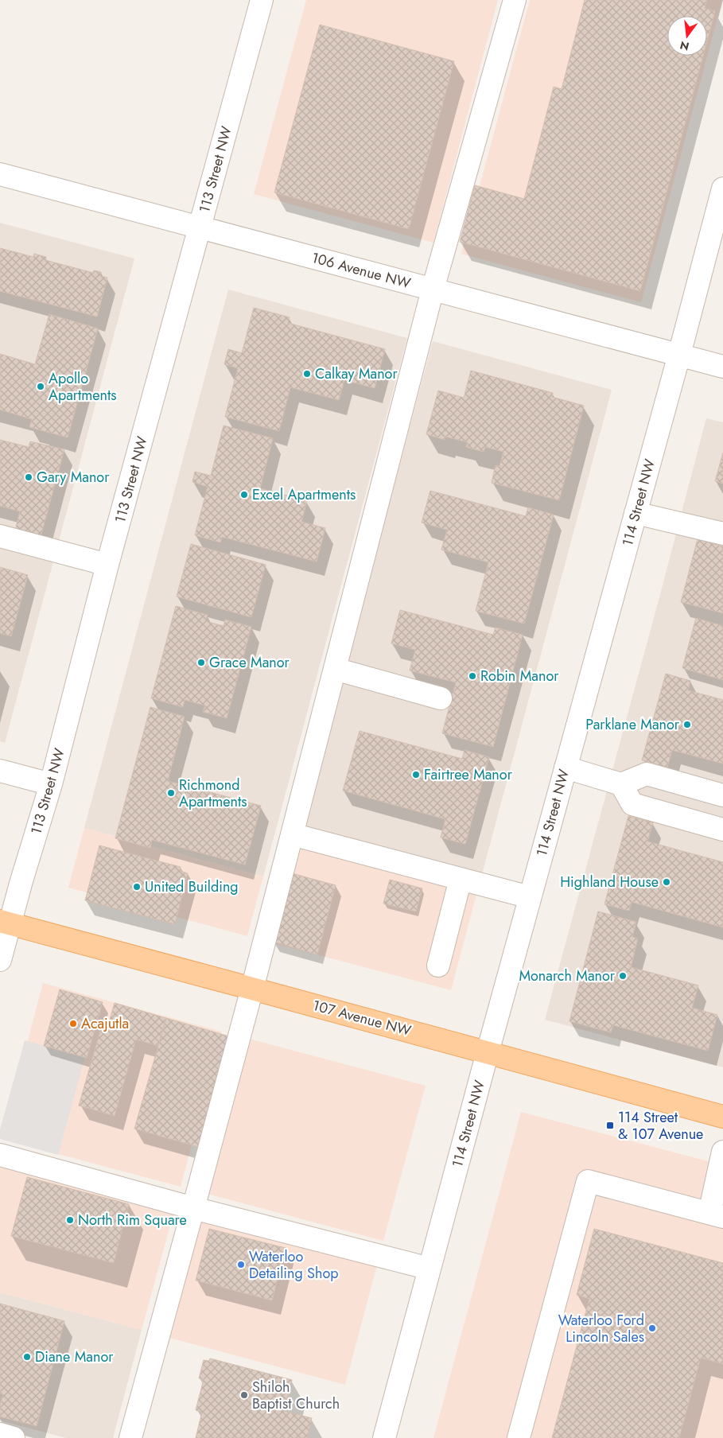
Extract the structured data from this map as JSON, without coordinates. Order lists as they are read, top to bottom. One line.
{"streets":{"main road":["107 Avenue NW"],"street":["113 Street NW","106 Avenue NW","114 Street NW"]},"crossings":[["113 Street NW","106 Avenue NW"],["113 Street NW","107 Avenue NW"],["106 Avenue NW","114 Street NW"],["114 Street NW","107 Avenue NW"]],"places":{"other":["Calkay Manor","Apollo Apartments","Gary Manor","Excel Apartments","Grace Manor","Robin Manor","Parklane Manor","Fairtree Manor","Richmond Apartments","Highland House","United Building","Monarch Manor","Acajutla","North Rim Square","Waterloo Detailing Shop","Waterloo Ford Lincoln Sales","Diane Manor","Shiloh Baptist Church"],"transit":["114 Street & 107 Avenue"]},"north":"bottom"}
